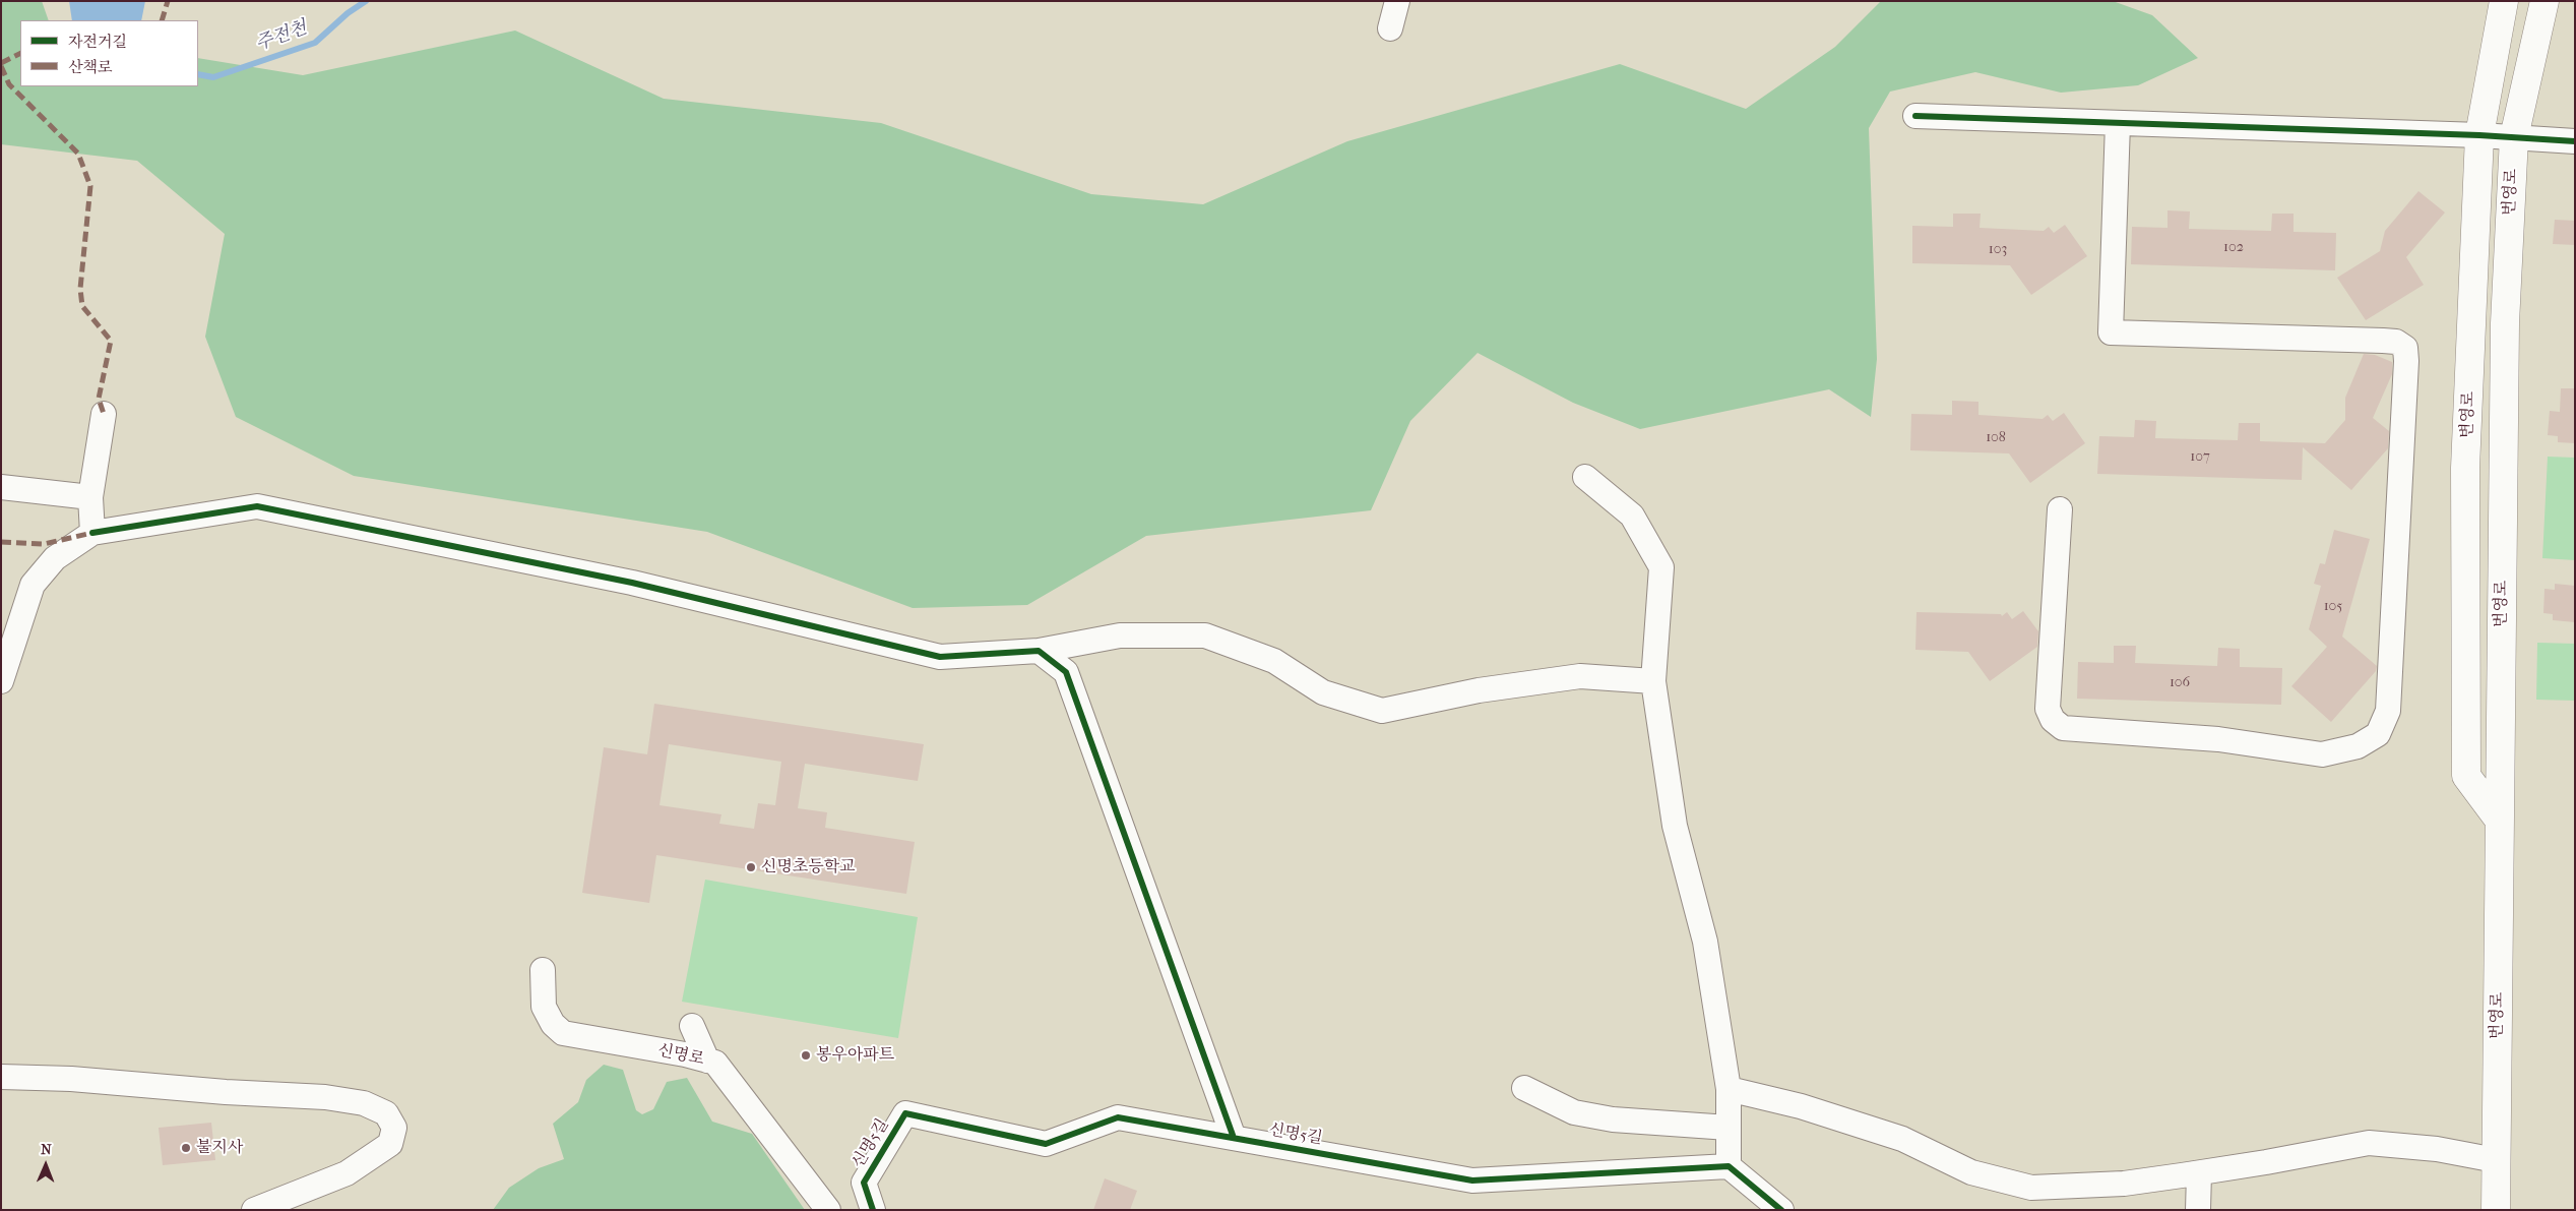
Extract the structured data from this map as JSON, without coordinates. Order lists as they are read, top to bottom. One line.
{"streets":{"main road":["번영로","변영로"],"street":["신명로","신명5길"]},"crossings":[["번영로","변영로"]],"water":["주전천"],"places":["신명초등학교","봉우아파트","불지사"],"house_numbers":["102","103","108","107","105","106"],"legend":["자전거길","산책로"],"north":"top"}
